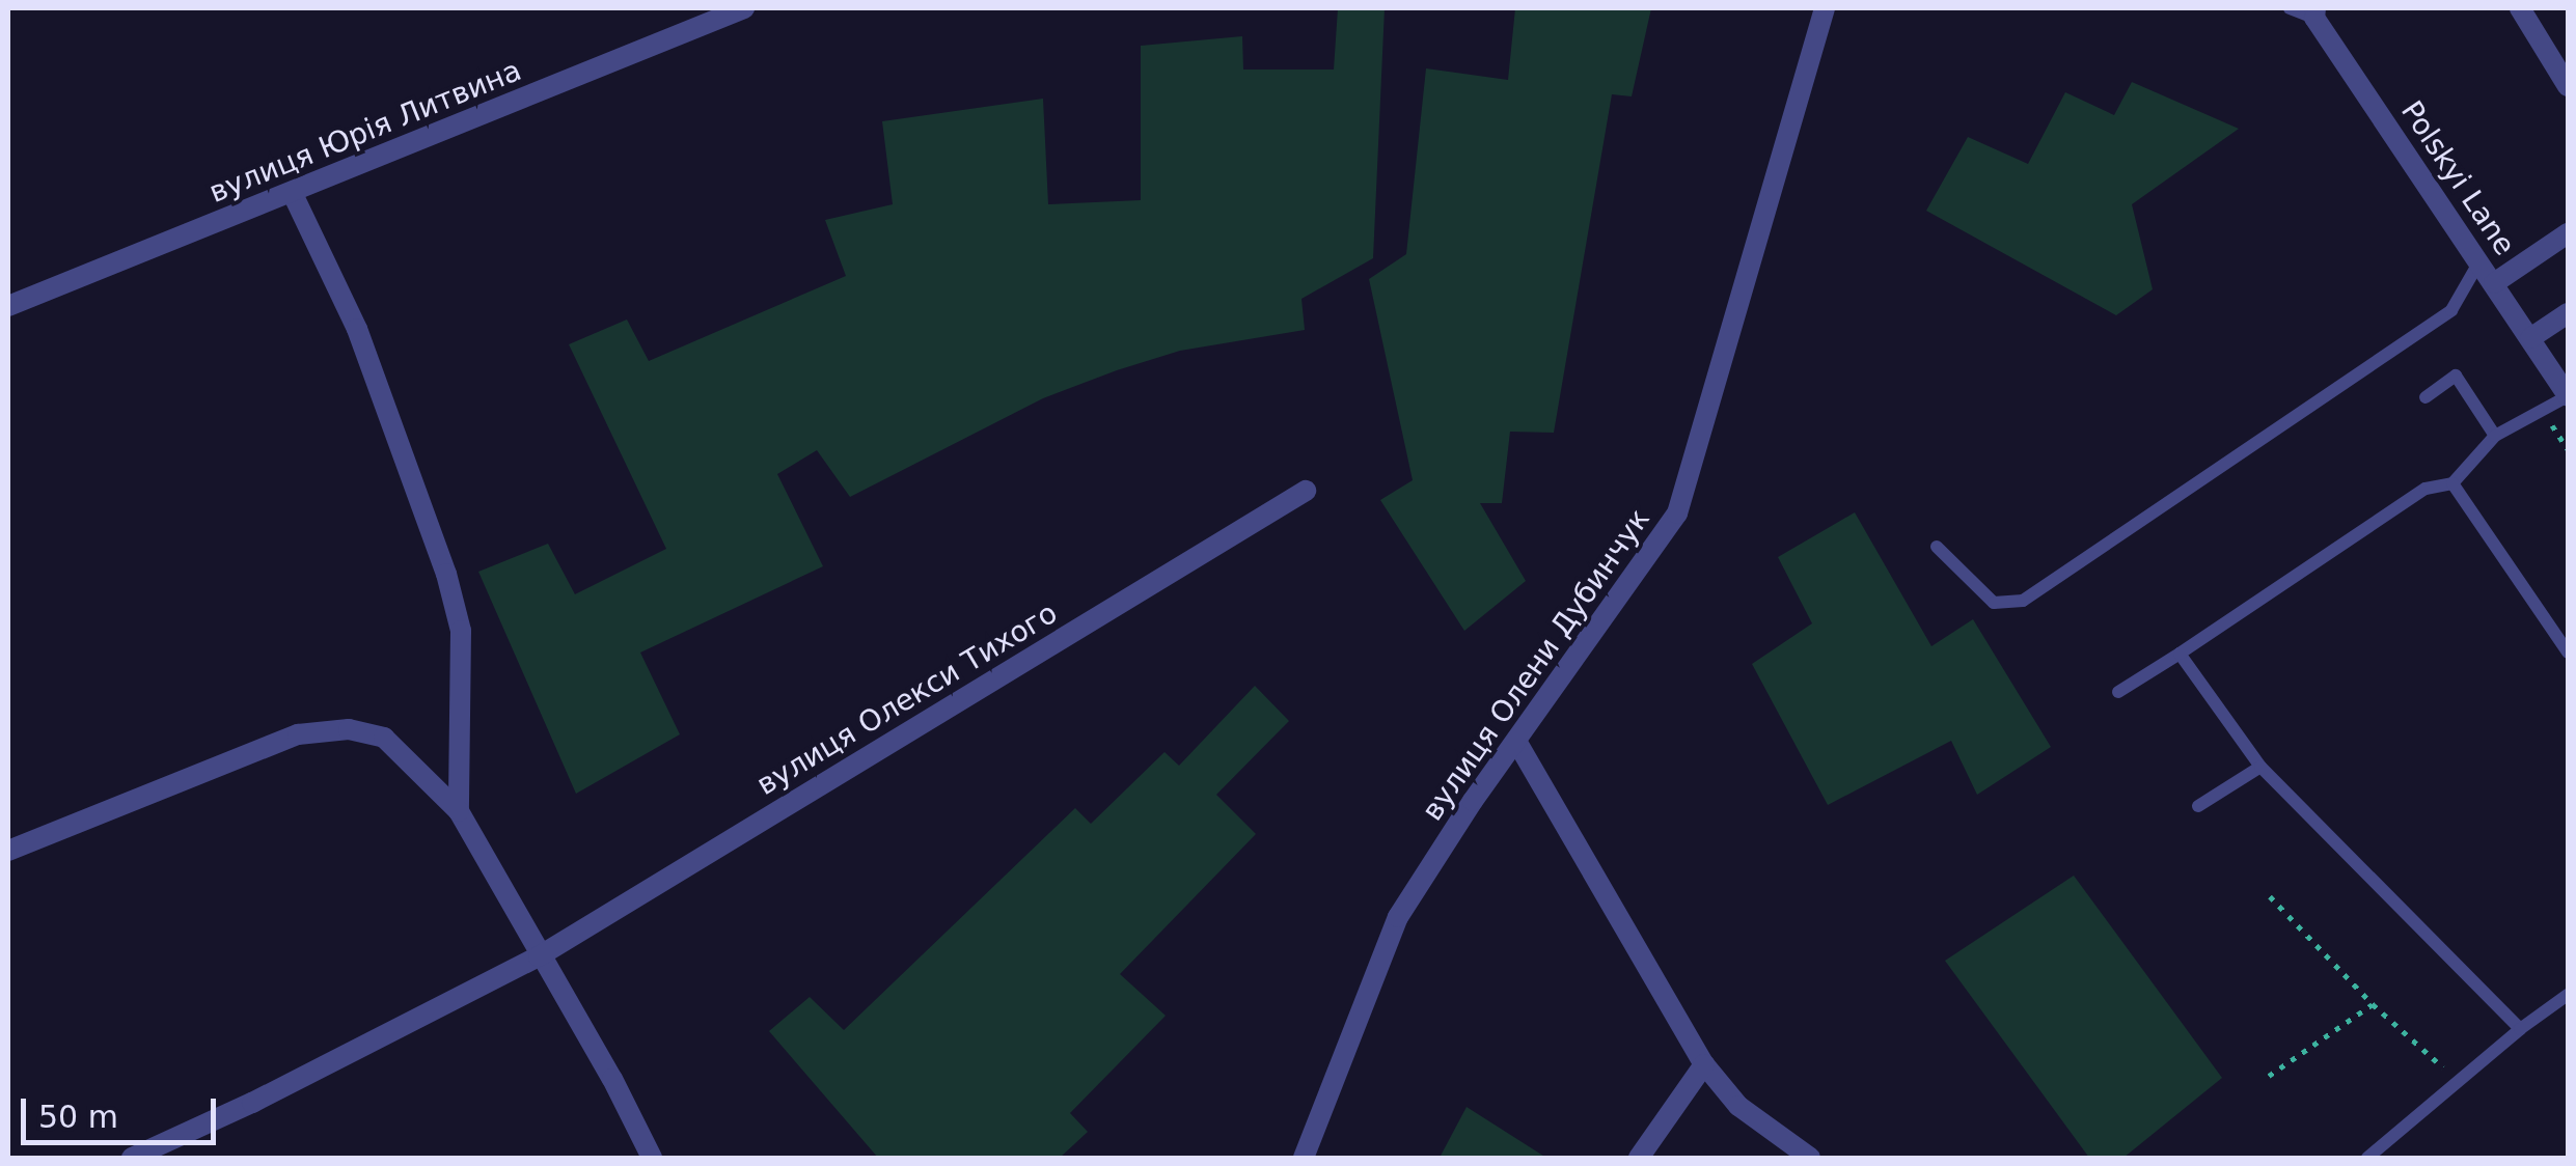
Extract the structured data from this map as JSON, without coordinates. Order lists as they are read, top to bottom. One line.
{"streets":{"street":["вулиця Юрія Литвина","Polskyi Lane","вулиця Олени Дубинчук","вулиця Олекси Тихого"]},"scale_bar":"50 m"}
